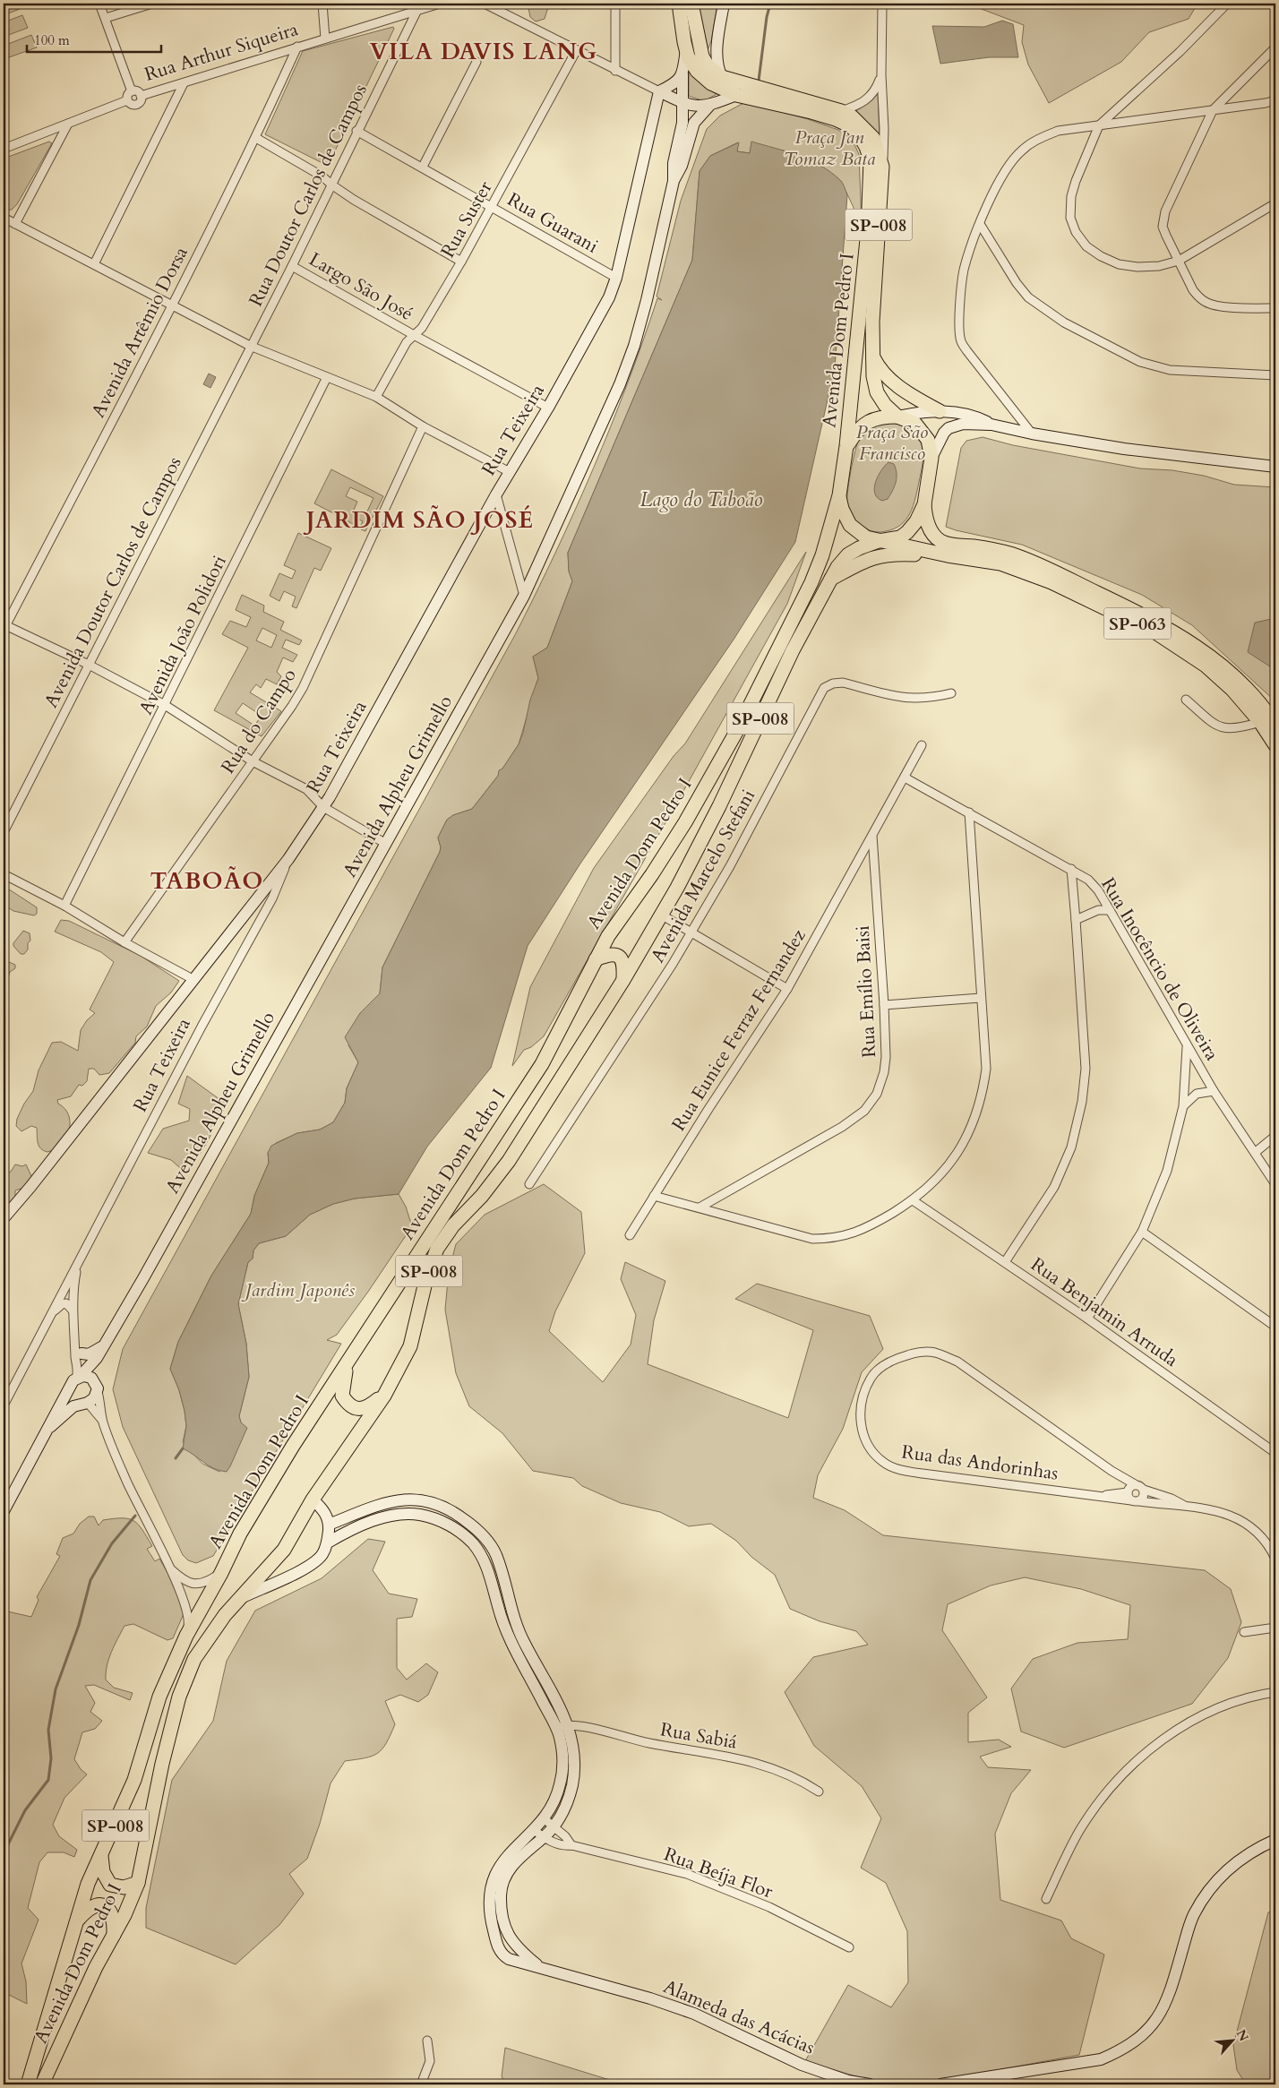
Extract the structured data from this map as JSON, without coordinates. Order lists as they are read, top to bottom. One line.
{"streets":{"main road":["SP-008","Avenida Dom Pedro I","SP-063"],"street":["Rua Arthur Siqueira","Rua Doutor Carlos de Campos","Rua Suster","Rua Guarani","Largo São José","Avenida Artêmio Dorsa","Rua Teixeira","Avenida Doutor Carlos de Campos","Avenida João Polidori","Rua do Campo","Avenida Alpheu Grimello","Avenida Marcelo Stefani","Rua Inocêncio de Oliveira","Rua Emílio Baisi","Rua Eunice Ferraz Fernandez","Rua Benjamin Arruda","Rua das Andorinhas","Rua Sabiá","Rua Beíja Flor","Alameda das Acácias"]},"crossings":[["Rua Arthur Siqueira","Rua Doutor Carlos de Campos"],["Rua Arthur Siqueira","Avenida Artêmio Dorsa"],["Rua Doutor Carlos de Campos","Rua Guarani"],["Rua Doutor Carlos de Campos","Largo São José"],["Rua Doutor Carlos de Campos","Avenida Doutor Carlos de Campos"],["Rua Suster","Rua Guarani"],["Rua Suster","Largo São José"],["Rua Guarani","Rua Teixeira"],["SP-008","Avenida Dom Pedro I"],["SP-008","Avenida Alpheu Grimello"],["Largo São José","Rua Teixeira"],["Avenida Dom Pedro I","SP-063"],["Rua Inocêncio de Oliveira","Rua Eunice Ferraz Fernandez"],["Rua Emílio Baisi","Rua Eunice Ferraz Fernandez"],["Rua Sabiá","Alameda das Acácias"],["Rua Beíja Flor","Alameda das Acácias"]],"districts":["VILA DAVIS LANG","JARDIM SÃO JOSÉ","TABOÃO"],"water":["Lago do Taboão"],"parks":["Praça Jan Tomaz Bata","Praça São Francisco","Jardim Japonês"],"scale_bar":"100 m","north":"top right"}
